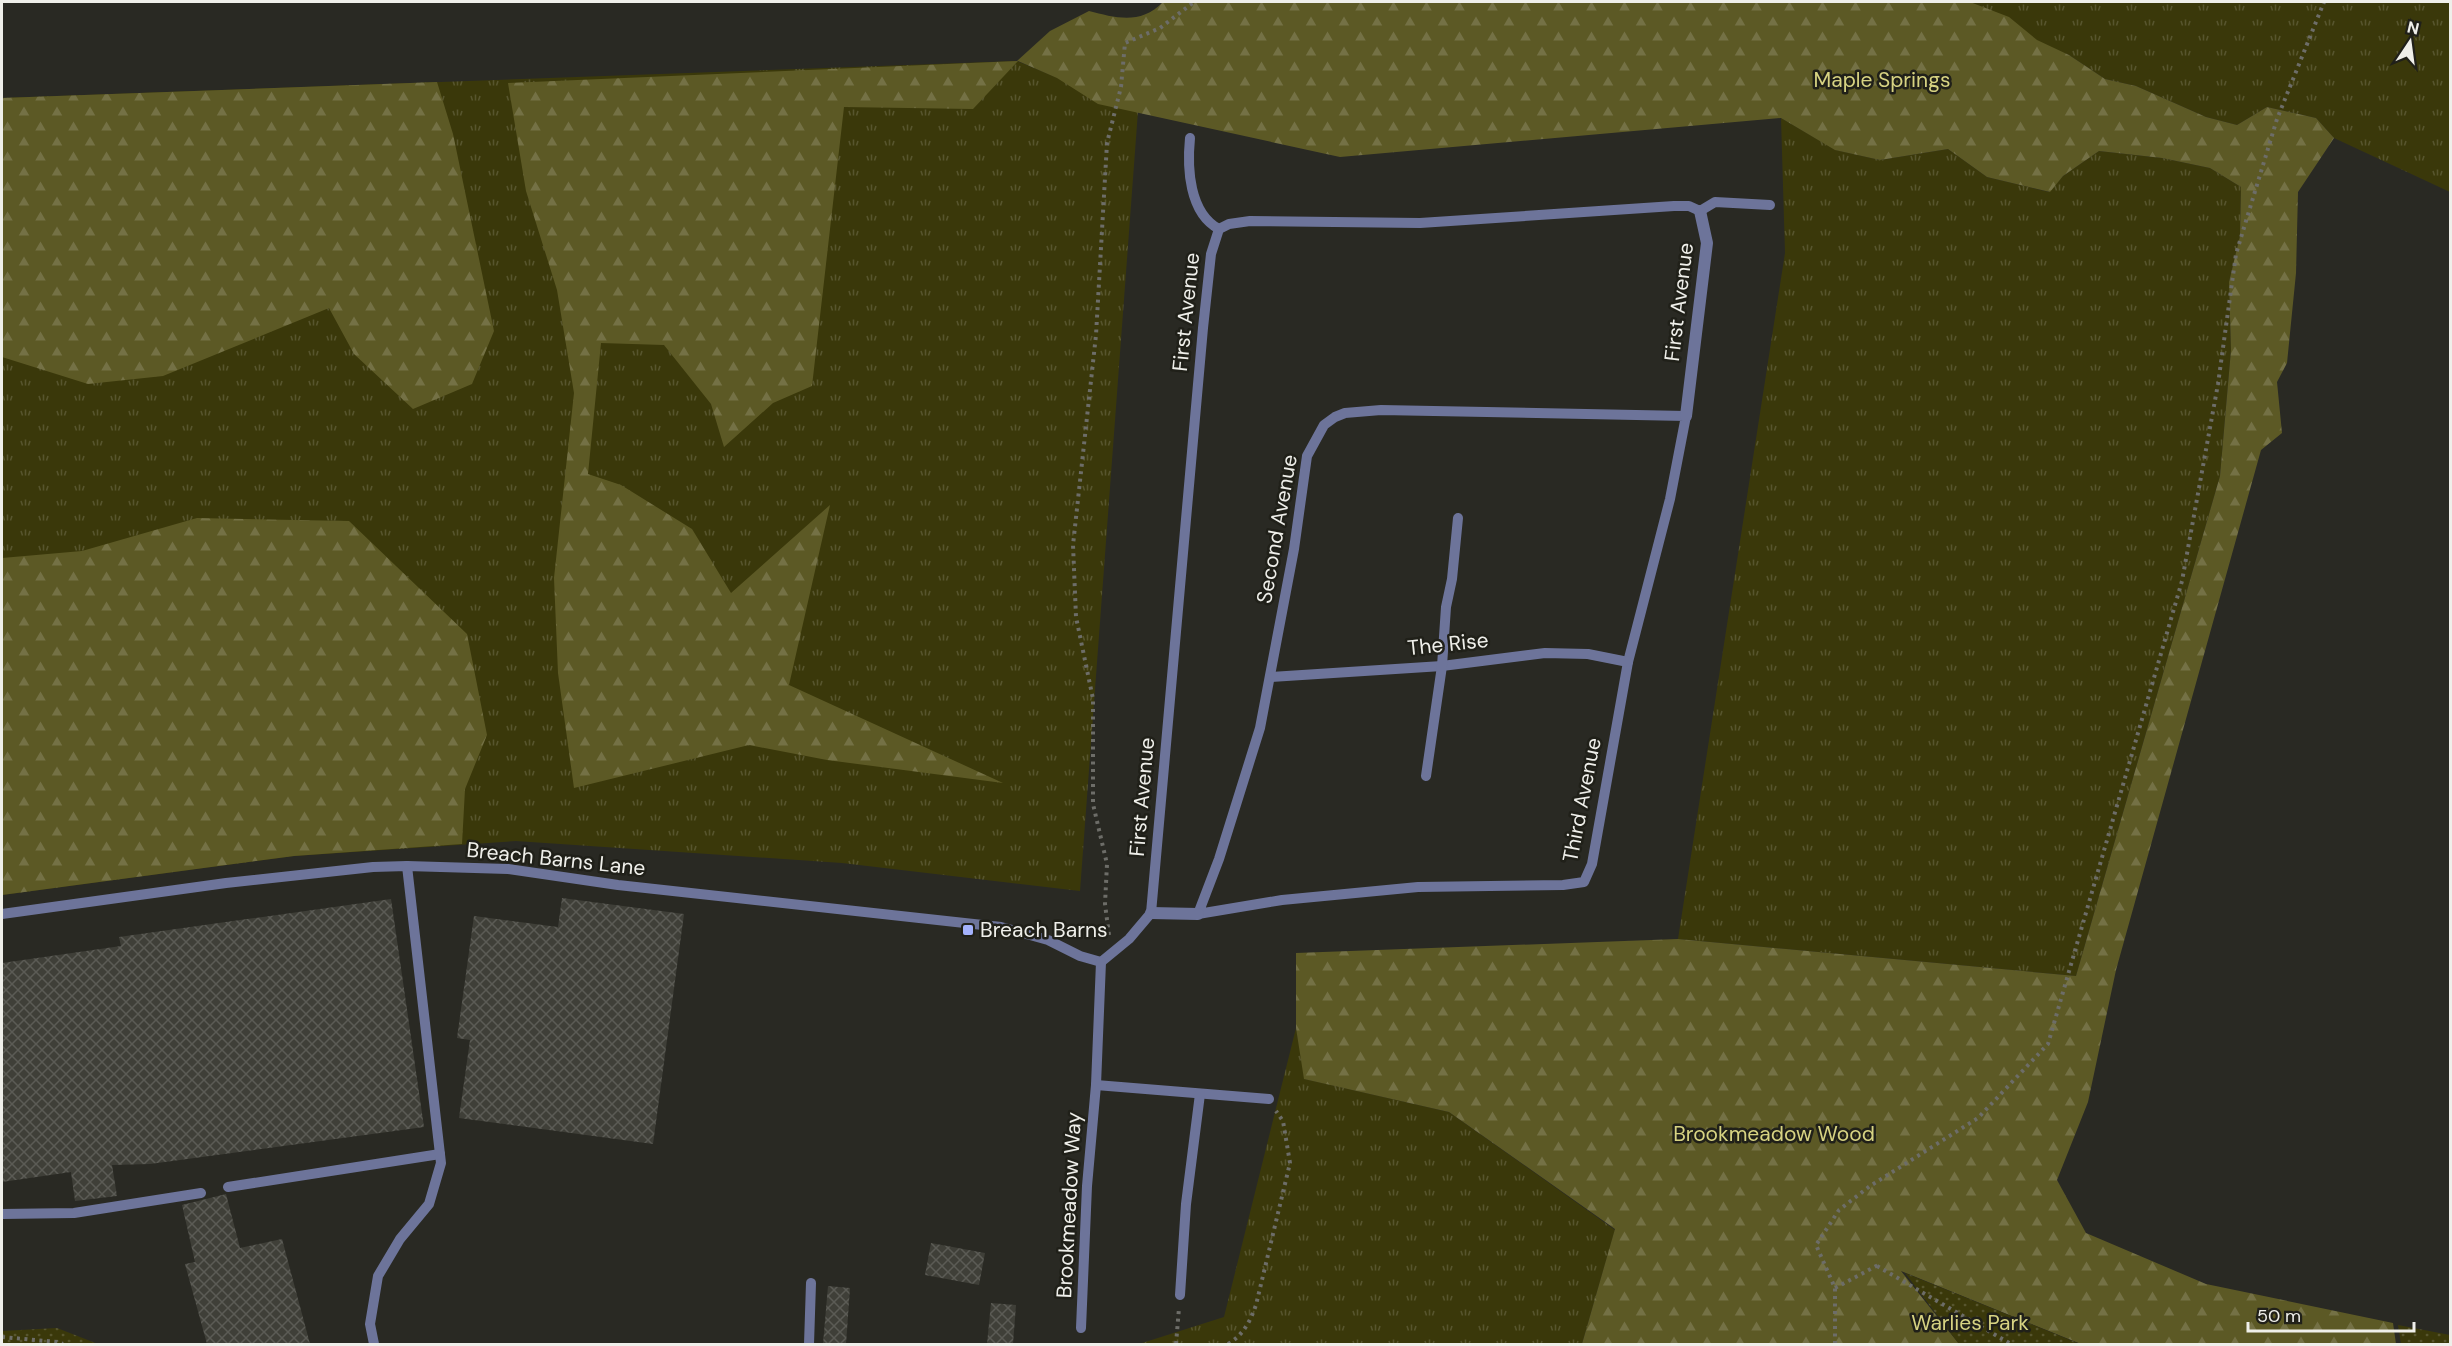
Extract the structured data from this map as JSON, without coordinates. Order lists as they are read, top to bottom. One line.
{"streets":{"street":["First Avenue"],"lane":["Second Avenue","The Rise","Third Avenue","Breach Barns Lane","Brookmeadow Way"]},"crossings":[["First Avenue","Second Avenue"],["First Avenue","Third Avenue"],["Second Avenue","The Rise"],["Second Avenue","Third Avenue"],["The Rise","Third Avenue"],["Breach Barns Lane","Brookmeadow Way"]],"parks":["Maple Springs","Brookmeadow Wood","Warlies Park"],"places":{"transit":["Breach Barns"]},"scale_bar":"50 m","north":"top"}
